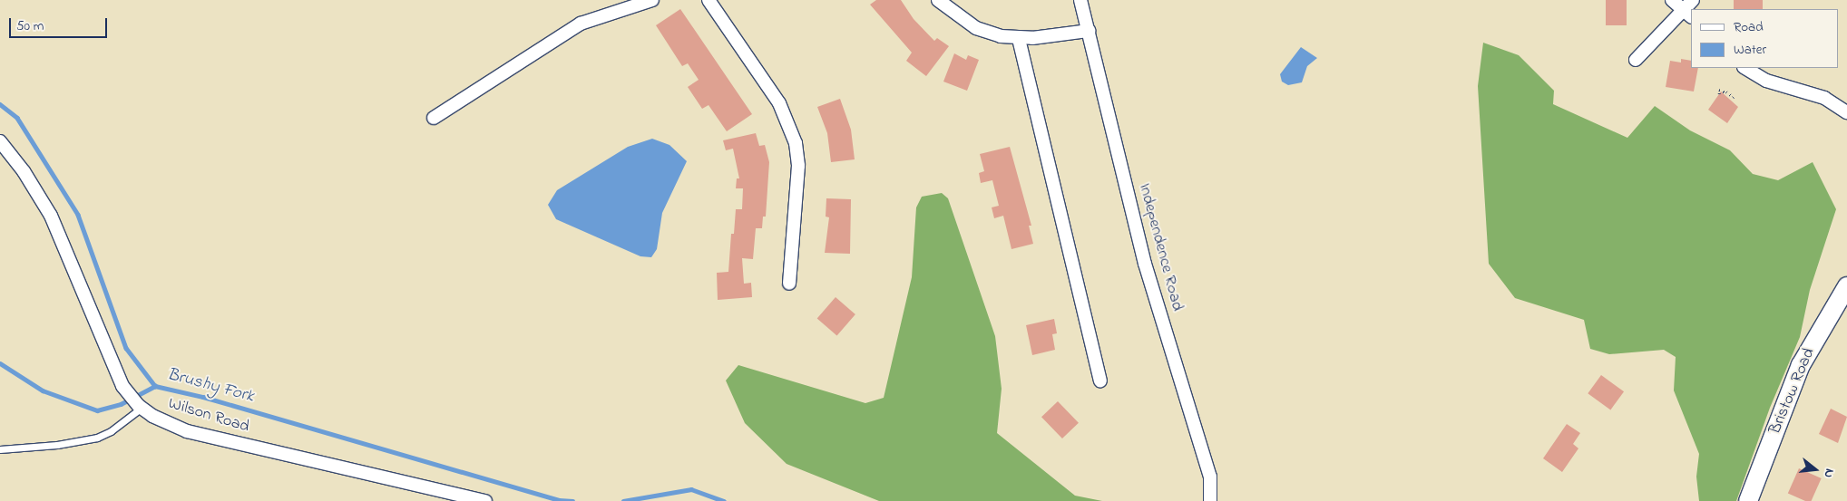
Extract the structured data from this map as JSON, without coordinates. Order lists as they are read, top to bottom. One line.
{"streets":{"main road":["Bristow Road"],"street":["Independence Road","Wilson Road"]},"water":["Brushy Fork"],"legend":["Road","Water"],"scale_bar":"50 m","north":"right"}
